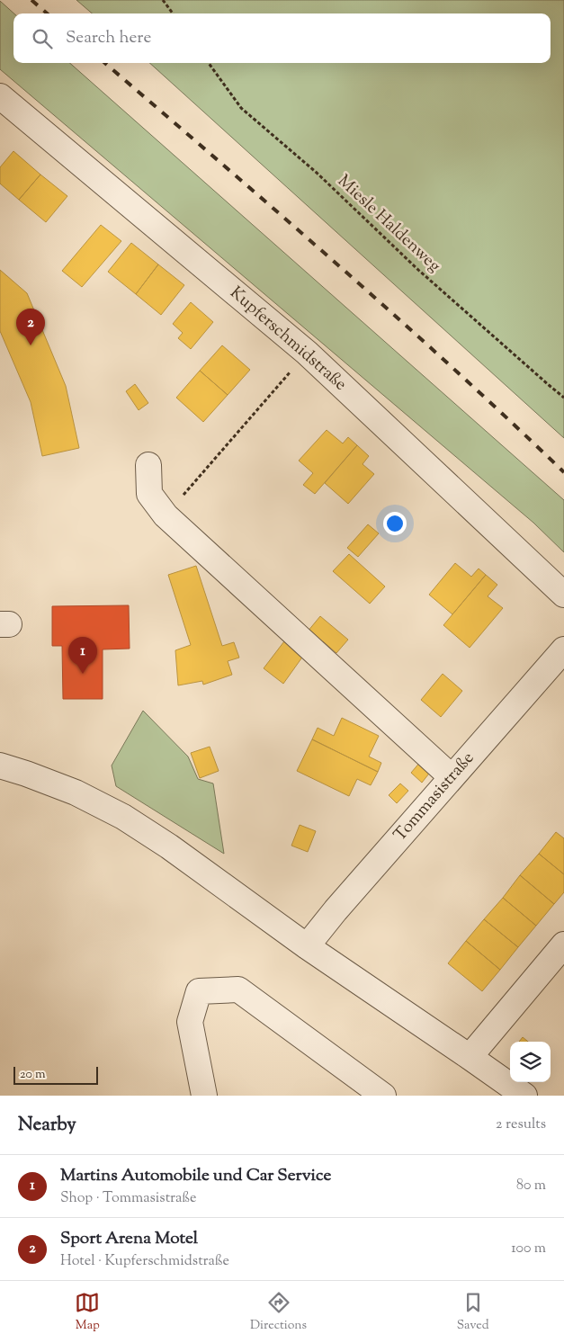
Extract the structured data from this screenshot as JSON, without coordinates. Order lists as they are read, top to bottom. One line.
{"streets":{"street":["Kupferschmidstraße","Tommasistraße"],"path":["Miesle Haldenweg"]},"scale_bar":"20 m","page":{"search":"Search here","pins":["2","1"],"scale":"20 m","heading":["Nearby","2 results"],"list":[{"mark":"1","name":"Martins Automobile und Car Service","note":"Shop · Tommasistraße","value":"80 m"},{"mark":"2","name":"Sport Arena Motel","note":"Hotel · Kupferschmidstraße","value":"100 m"}],"nav":["Map","Directions","Saved"]}}
